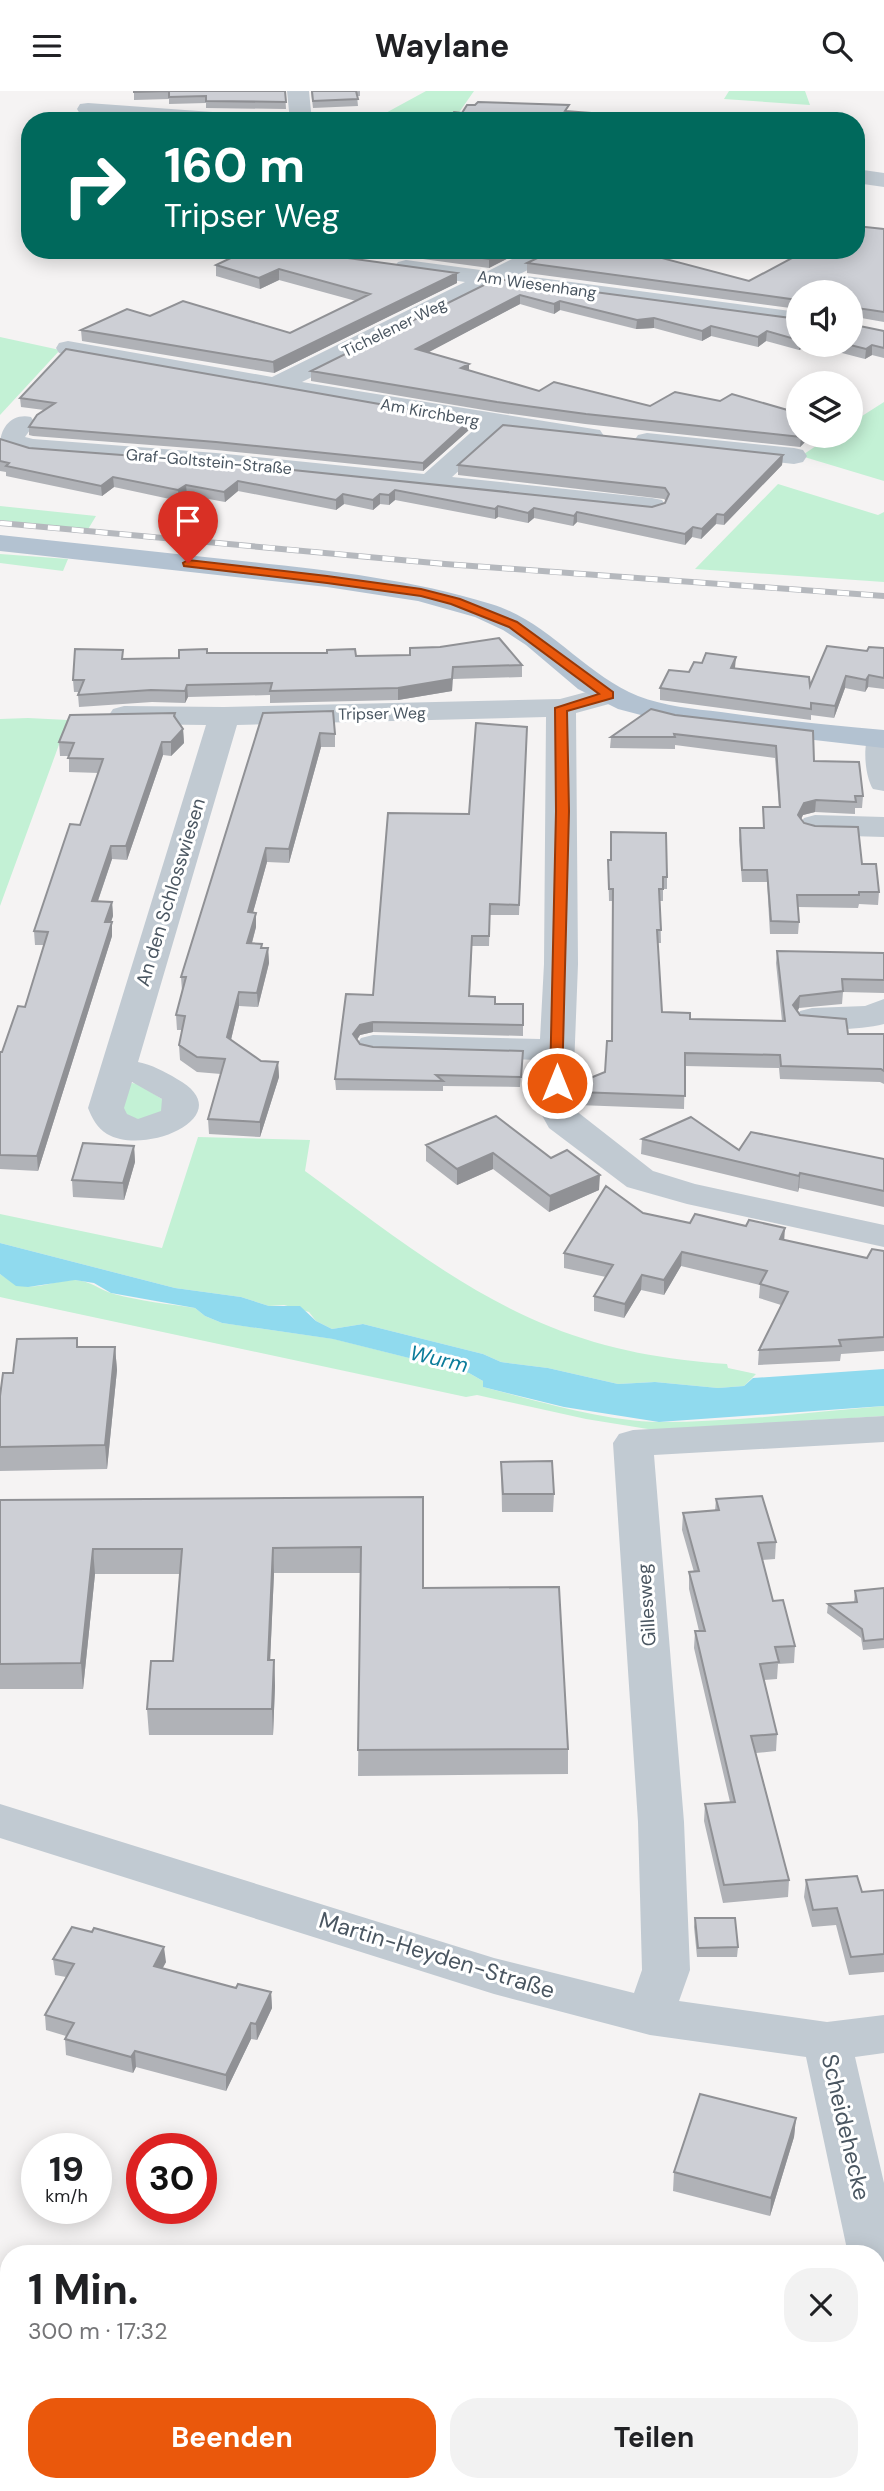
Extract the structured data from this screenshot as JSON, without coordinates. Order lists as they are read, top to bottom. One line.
{"streets":{"street":["Am Wiesenhang","Tichelener Weg","Am Kirchberg","Graf-Goltstein-Straße","Tripser Weg","An den Schlosswiesen","Gillesweg","Martin-Heyden-Straße","Scheidehecke"]},"crossings":[["Am Wiesenhang","Tichelener Weg"],["Tichelener Weg","Am Kirchberg"],["Tripser Weg","An den Schlosswiesen"],["Gillesweg","Martin-Heyden-Straße"],["Martin-Heyden-Straße","Scheidehecke"]],"water":["Wurm"],"page":{"header":"Waylane","turn":["160 m","Tripser Weg"],"speed":"19 km/h","limit":"30","heading":["1 Min.","300 m · 17:32"],"buttons":["Beenden","Teilen"]}}
